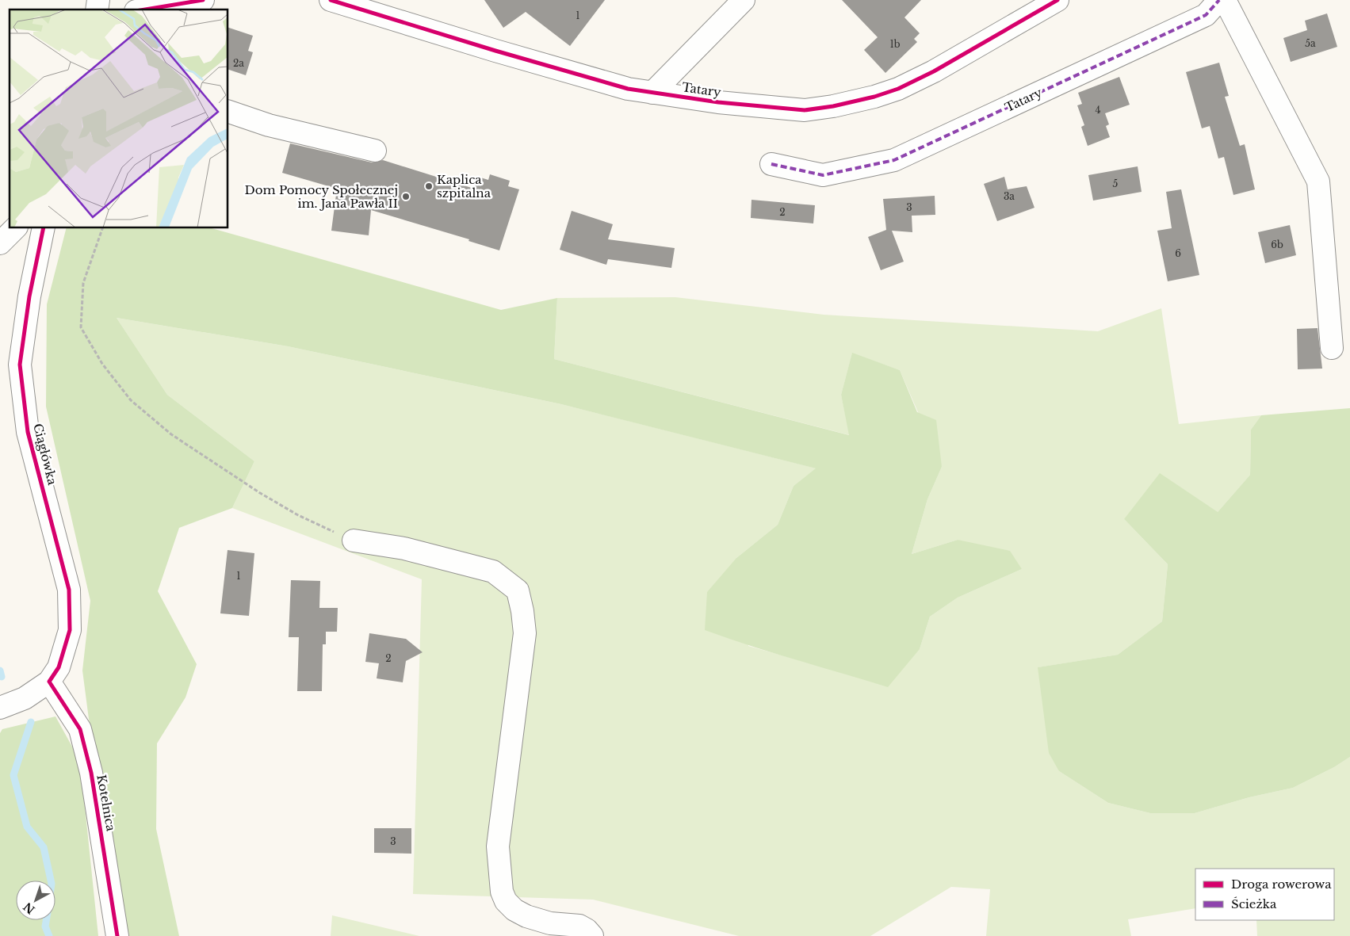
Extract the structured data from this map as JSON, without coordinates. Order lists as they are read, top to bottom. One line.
{"streets":{"street":["Tatary","Ciągłówka","Kotelnica"]},"crossings":[["Ciągłówka","Kotelnica"]],"places":["Kaplica szpitalna","Dom Pomocy Społecznej im. Jana Pawła II"],"house_numbers":["1","5a","1b","2a","4","5","3a","3","2","6b","6","1","2","3"],"legend":["Droga rowerowa","Ścieżka"],"north":"bottom left"}
